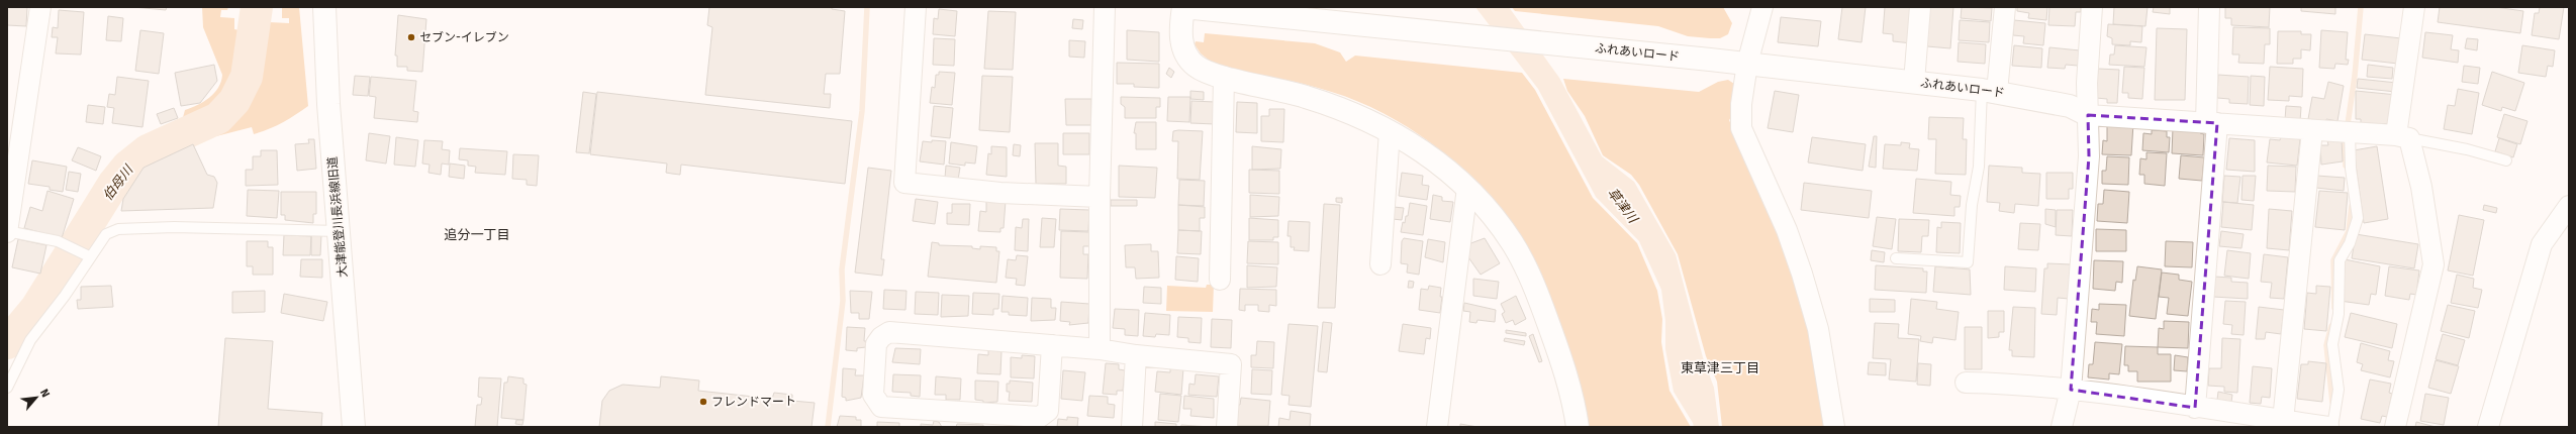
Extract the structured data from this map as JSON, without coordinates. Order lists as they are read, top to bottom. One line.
{"streets":{"street":["ふれあいロード","大津能登川長浜線旧道"]},"districts":["追分一丁目","東草津三丁目"],"water":["伯母川","草津川"],"places":["セブン-イレブン","フレンドマート"],"north":"top right"}
